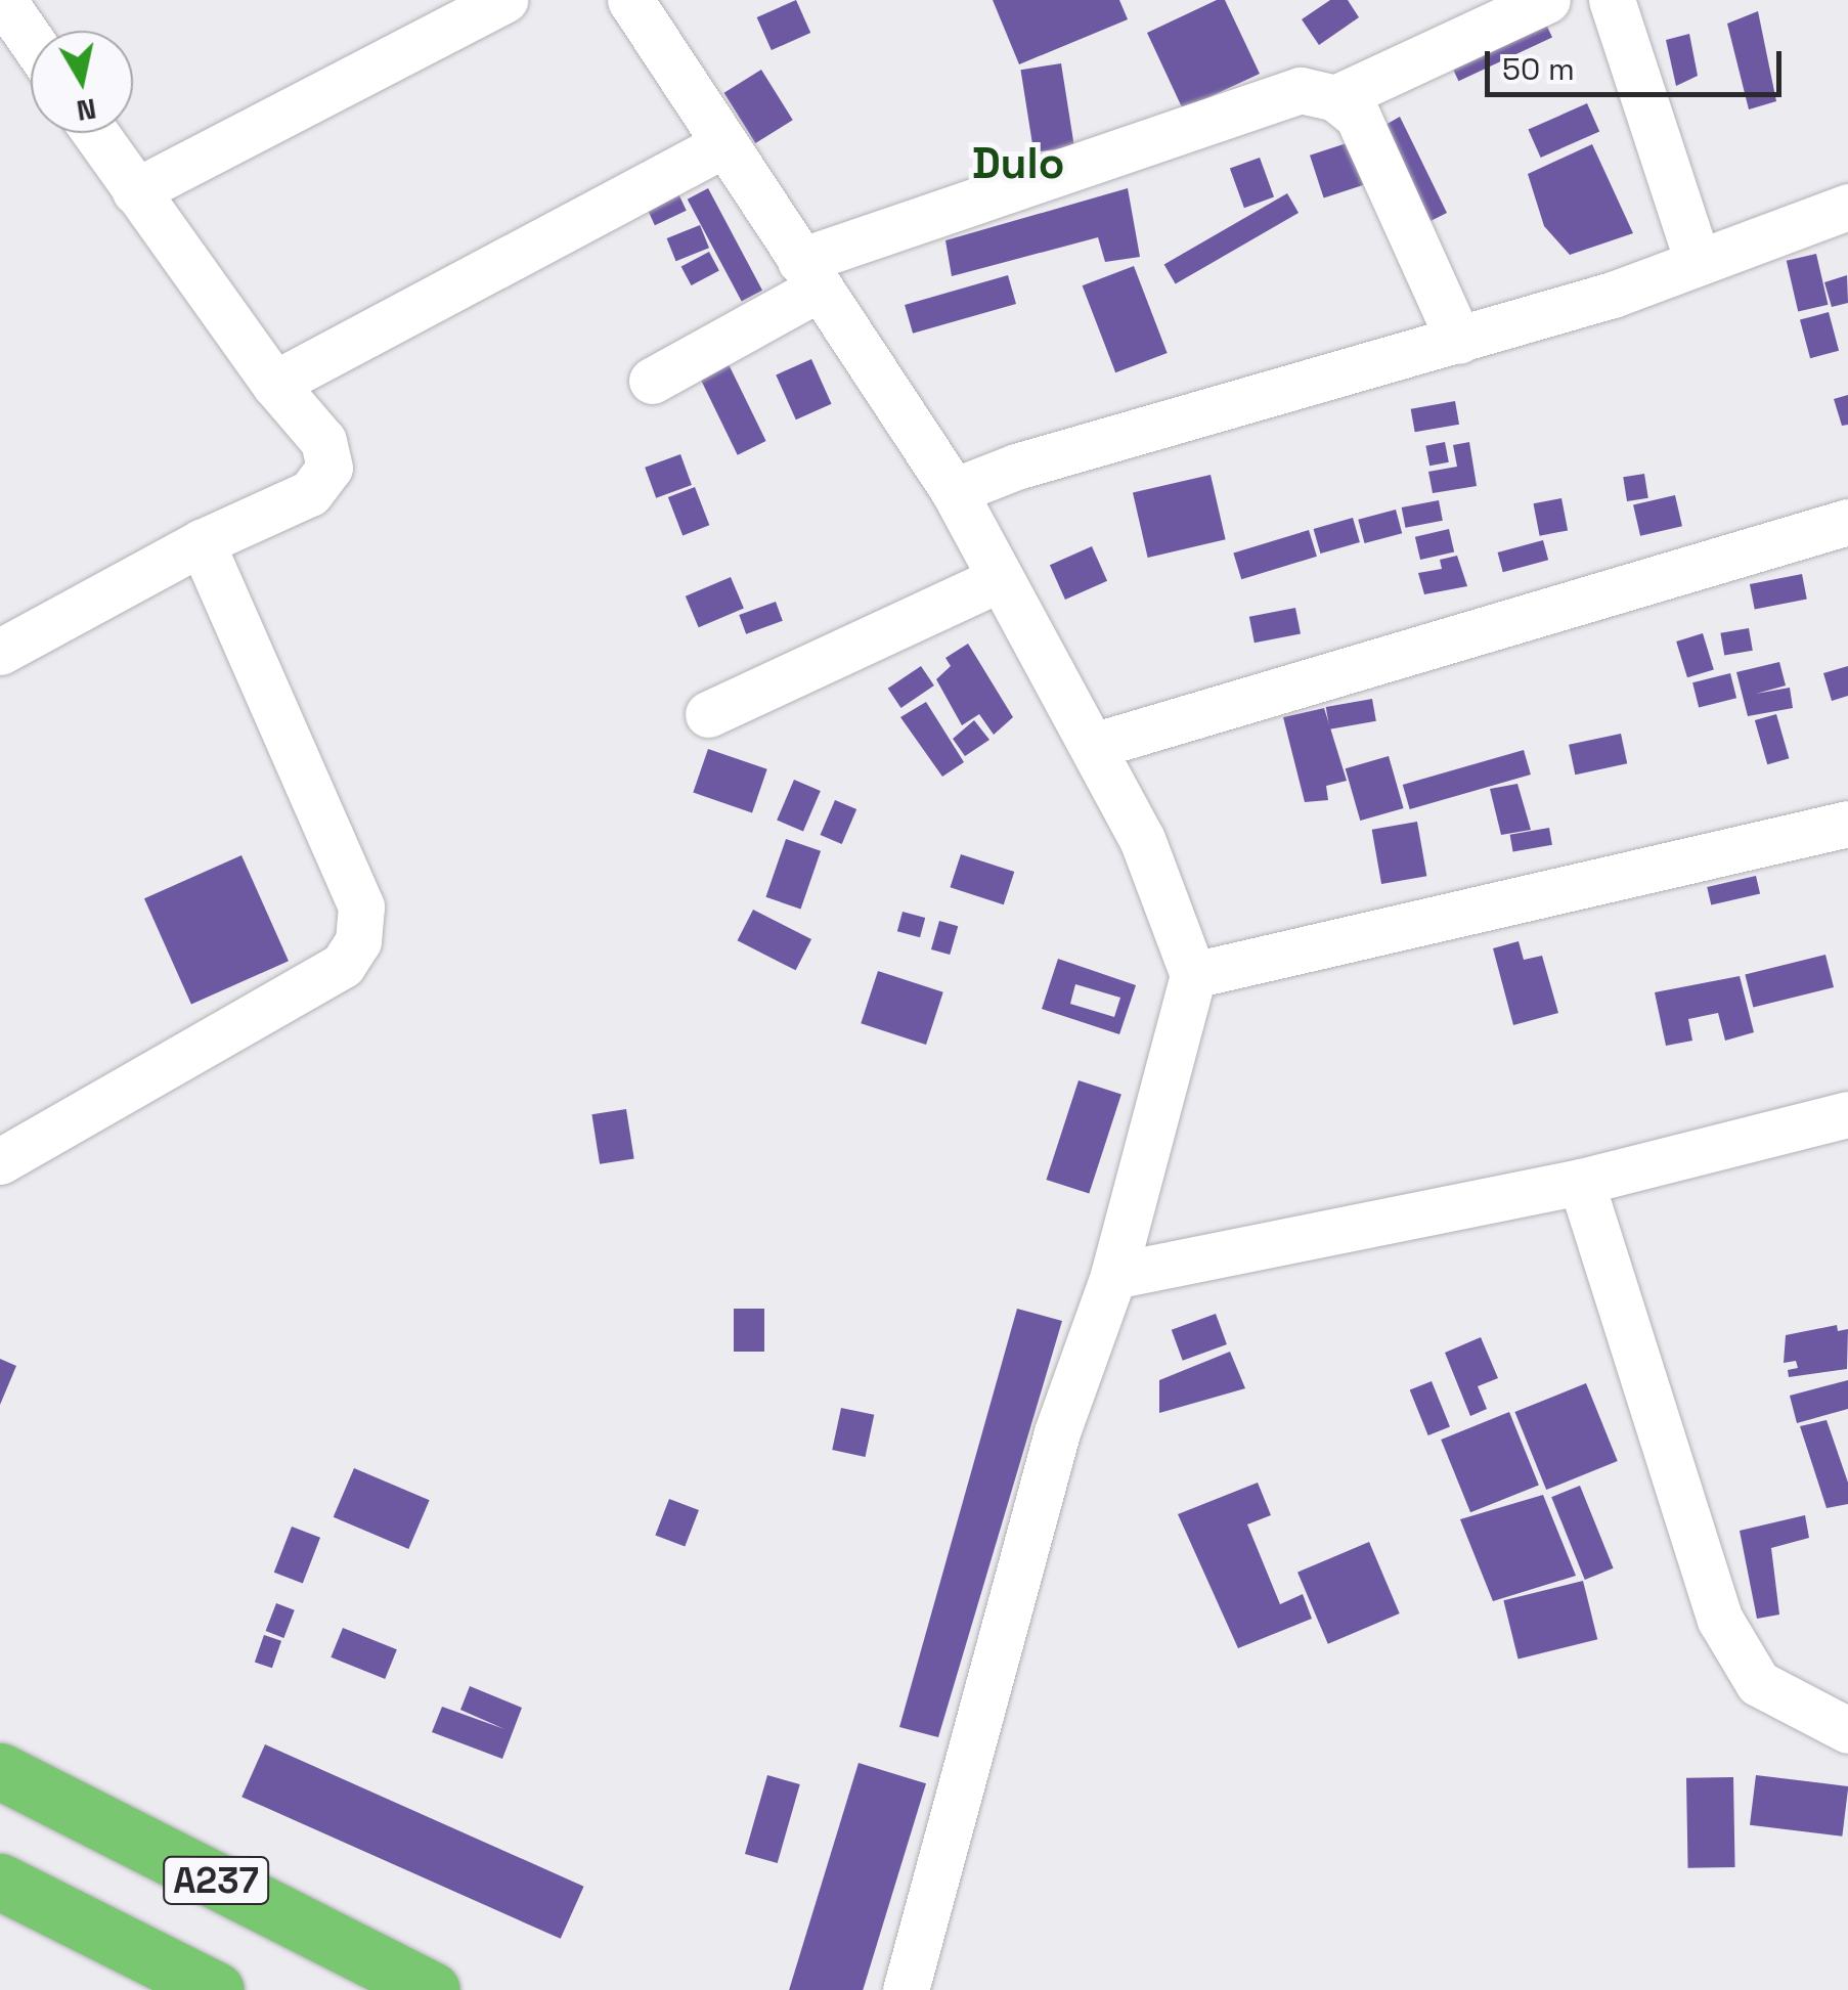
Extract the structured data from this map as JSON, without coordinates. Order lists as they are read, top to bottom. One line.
{"streets":{"highway":["A237"]},"districts":["Dulo"],"scale_bar":"50 m","north":"bottom"}
